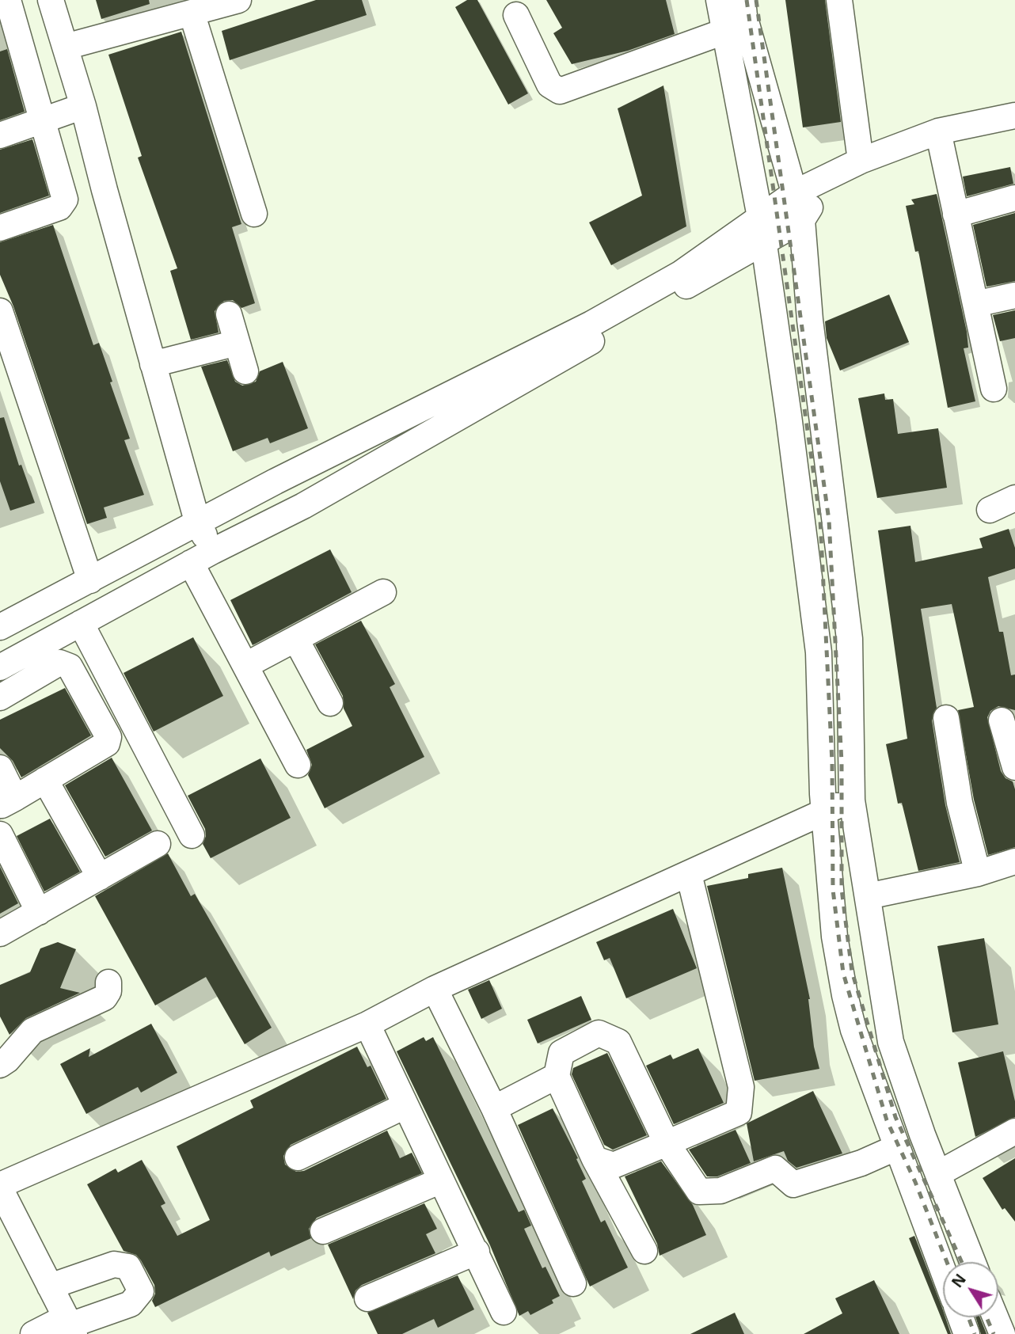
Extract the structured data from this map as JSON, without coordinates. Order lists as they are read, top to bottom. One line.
{"north":"top left"}
